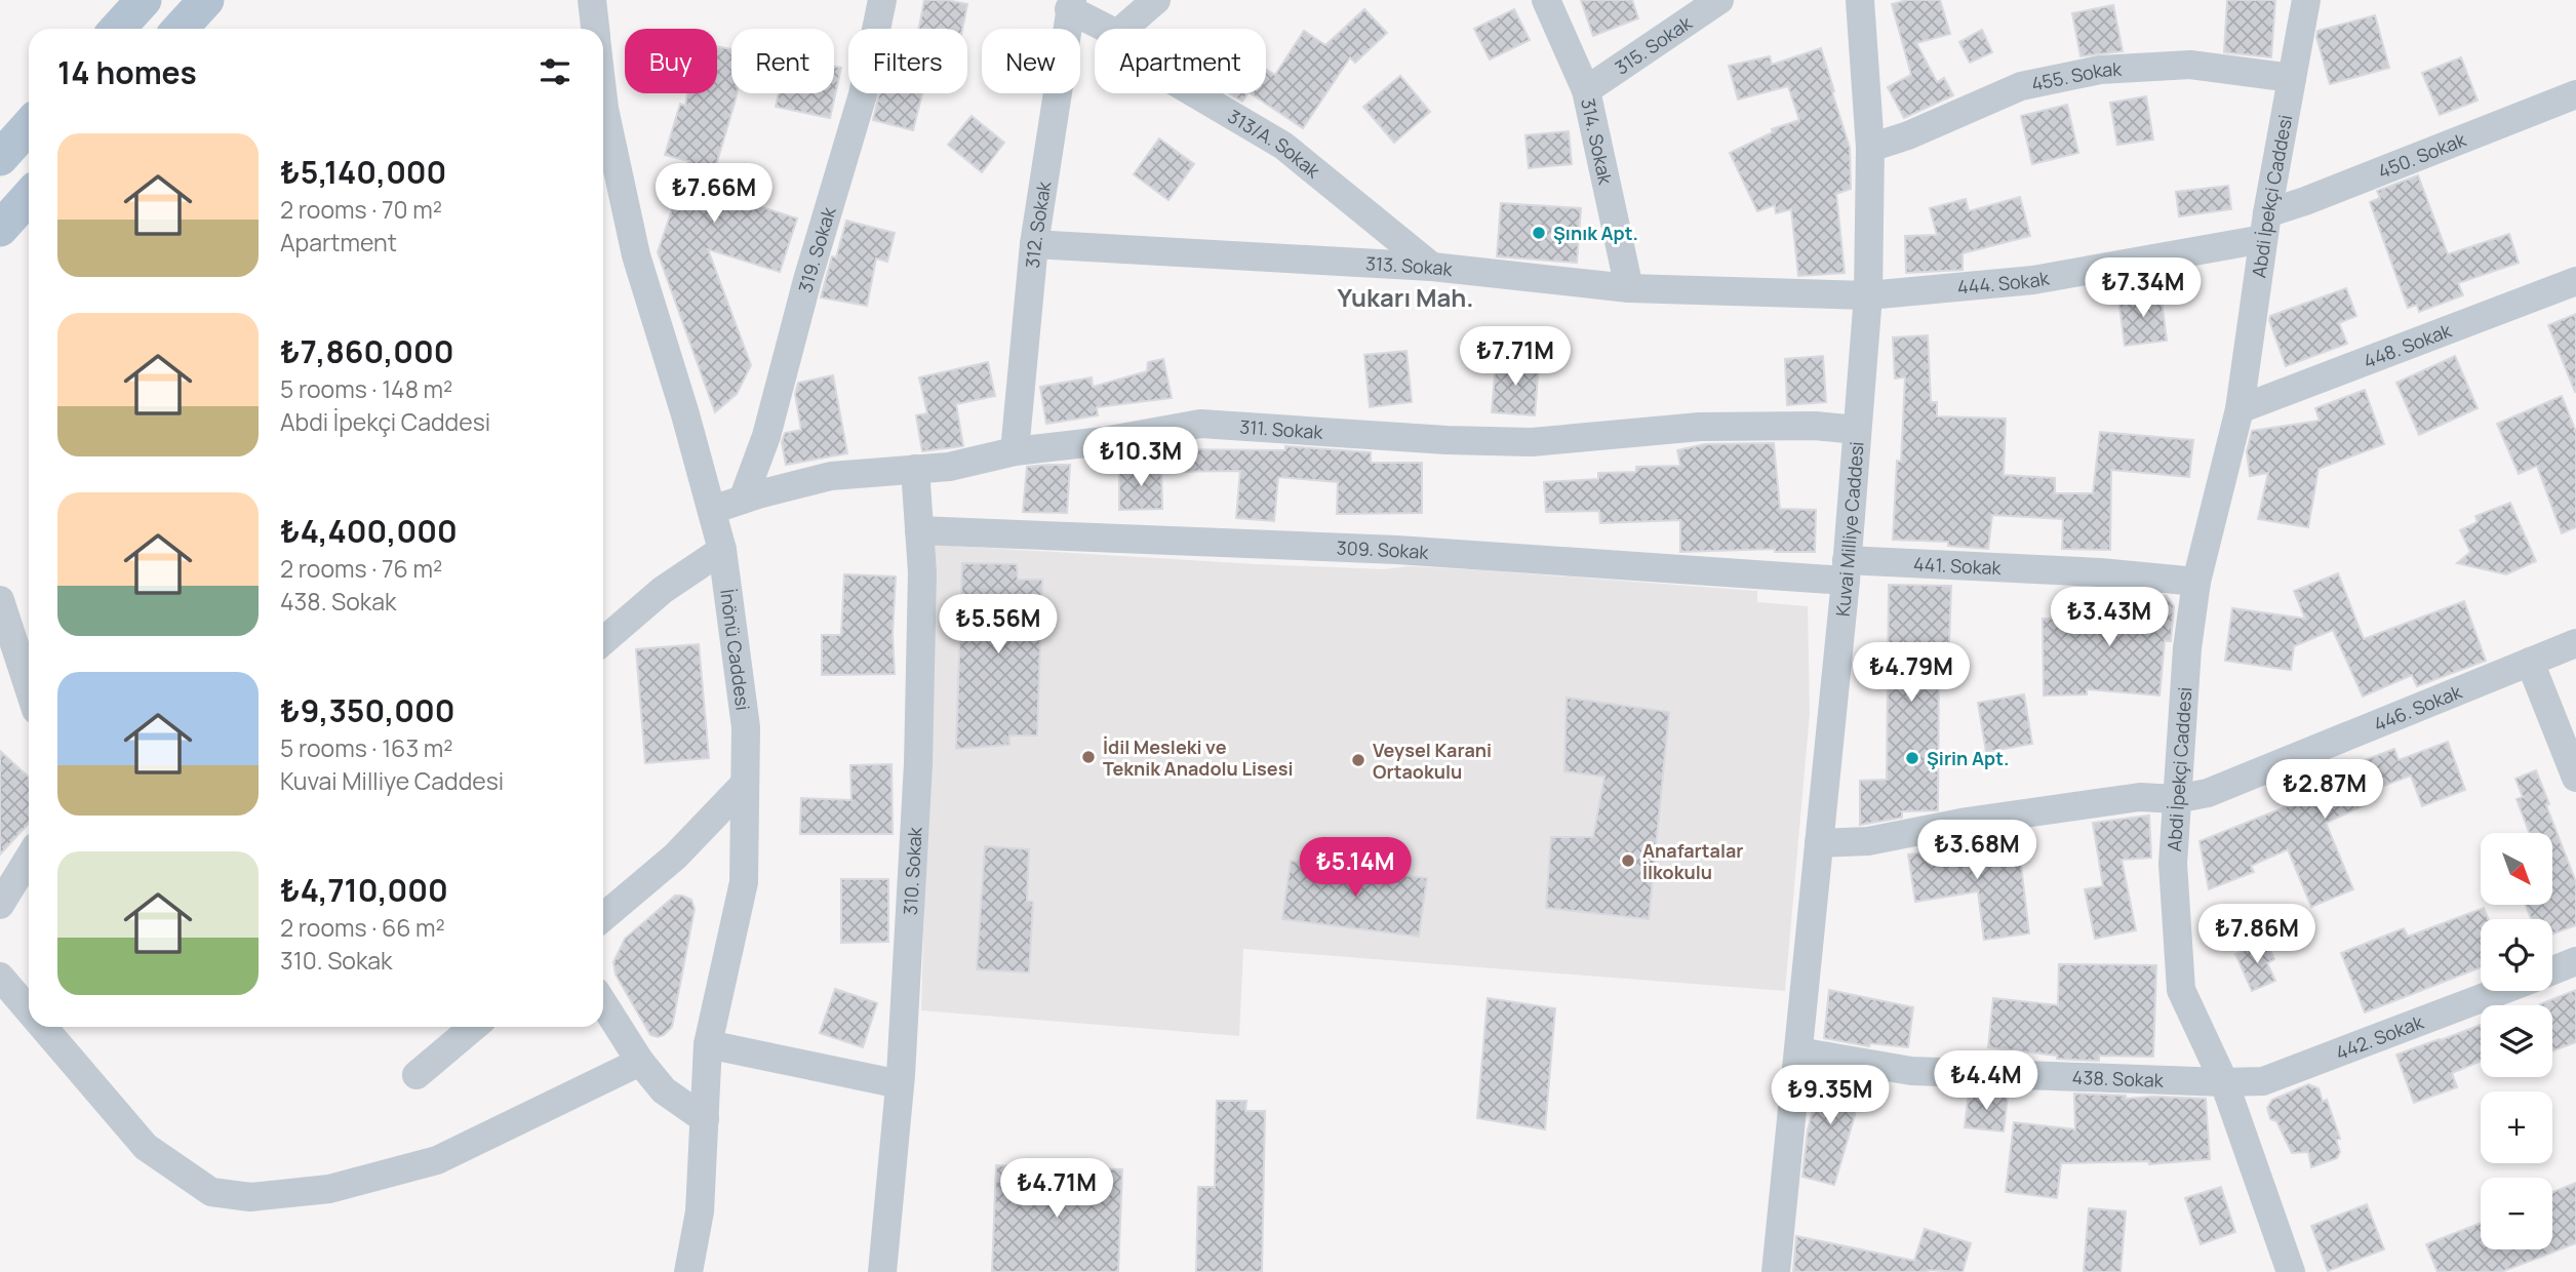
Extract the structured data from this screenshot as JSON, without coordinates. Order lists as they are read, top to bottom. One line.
{"streets":{"street":["315. Sokak","455. Sokak","314. Sokak","313/A. Sokak","450. Sokak","Abdi İpekçi Caddesi","312. Sokak","319. Sokak","313. Sokak","444. Sokak","448. Sokak","311. Sokak","Kuvai Milliye Caddesi","309. Sokak","441. Sokak","İnönü Caddesi","446. Sokak","310. Sokak","442. Sokak","438. Sokak"]},"crossings":[["315. Sokak","314. Sokak"],["455. Sokak","Abdi İpekçi Caddesi"],["455. Sokak","Kuvai Milliye Caddesi"],["314. Sokak","313. Sokak"],["313/A. Sokak","312. Sokak"],["313/A. Sokak","313. Sokak"],["450. Sokak","Abdi İpekçi Caddesi"],["450. Sokak","444. Sokak"],["Abdi İpekçi Caddesi","444. Sokak"],["Abdi İpekçi Caddesi","448. Sokak"],["Abdi İpekçi Caddesi","441. Sokak"],["Abdi İpekçi Caddesi","446. Sokak"],["Abdi İpekçi Caddesi","442. Sokak"],["Abdi İpekçi Caddesi","438. Sokak"],["312. Sokak","313. Sokak"],["312. Sokak","311. Sokak"],["319. Sokak","311. Sokak"],["313. Sokak","444. Sokak"],["313. Sokak","Kuvai Milliye Caddesi"],["444. Sokak","Kuvai Milliye Caddesi"],["311. Sokak","Kuvai Milliye Caddesi"],["311. Sokak","İnönü Caddesi"],["311. Sokak","310. Sokak"],["Kuvai Milliye Caddesi","309. Sokak"],["Kuvai Milliye Caddesi","441. Sokak"],["Kuvai Milliye Caddesi","446. Sokak"],["Kuvai Milliye Caddesi","438. Sokak"],["309. Sokak","441. Sokak"],["309. Sokak","310. Sokak"],["442. Sokak","438. Sokak"]],"districts":["Yukarı Mah."],"places":["Şınık Apt.","İdil Mesleki ve Teknik Anadolu Lisesi","Şirin Apt.","Veysel Karani Ortaokulu","Anafartalar İlkokulu"],"north":"bottom right","page":{"chip":["Buy","Rent","Filters","New","Apartment"],"heading":"14 homes","list":[{"name":"₺5,140,000","note":"2 rooms · 70 m² · Apartment"},{"name":"₺7,860,000","note":"5 rooms · 148 m² · Abdi İpekçi Caddesi"},{"name":"₺4,400,000","note":"2 rooms · 76 m² · 438. Sokak"},{"name":"₺9,350,000","note":"5 rooms · 163 m² · Kuvai Milliye Caddesi"},{"name":"₺4,710,000","note":"2 rooms · 66 m² · 310. Sokak"}],"price":["₺7.66M","₺7.34M","₺7.71M","₺10.3M","₺3.43M","₺5.56M","₺4.79M","₺2.87M","₺3.68M","₺5.14M","₺7.86M","₺4.4M","₺9.35M","₺4.71M"],"map_buttons":["+","−"]}}
